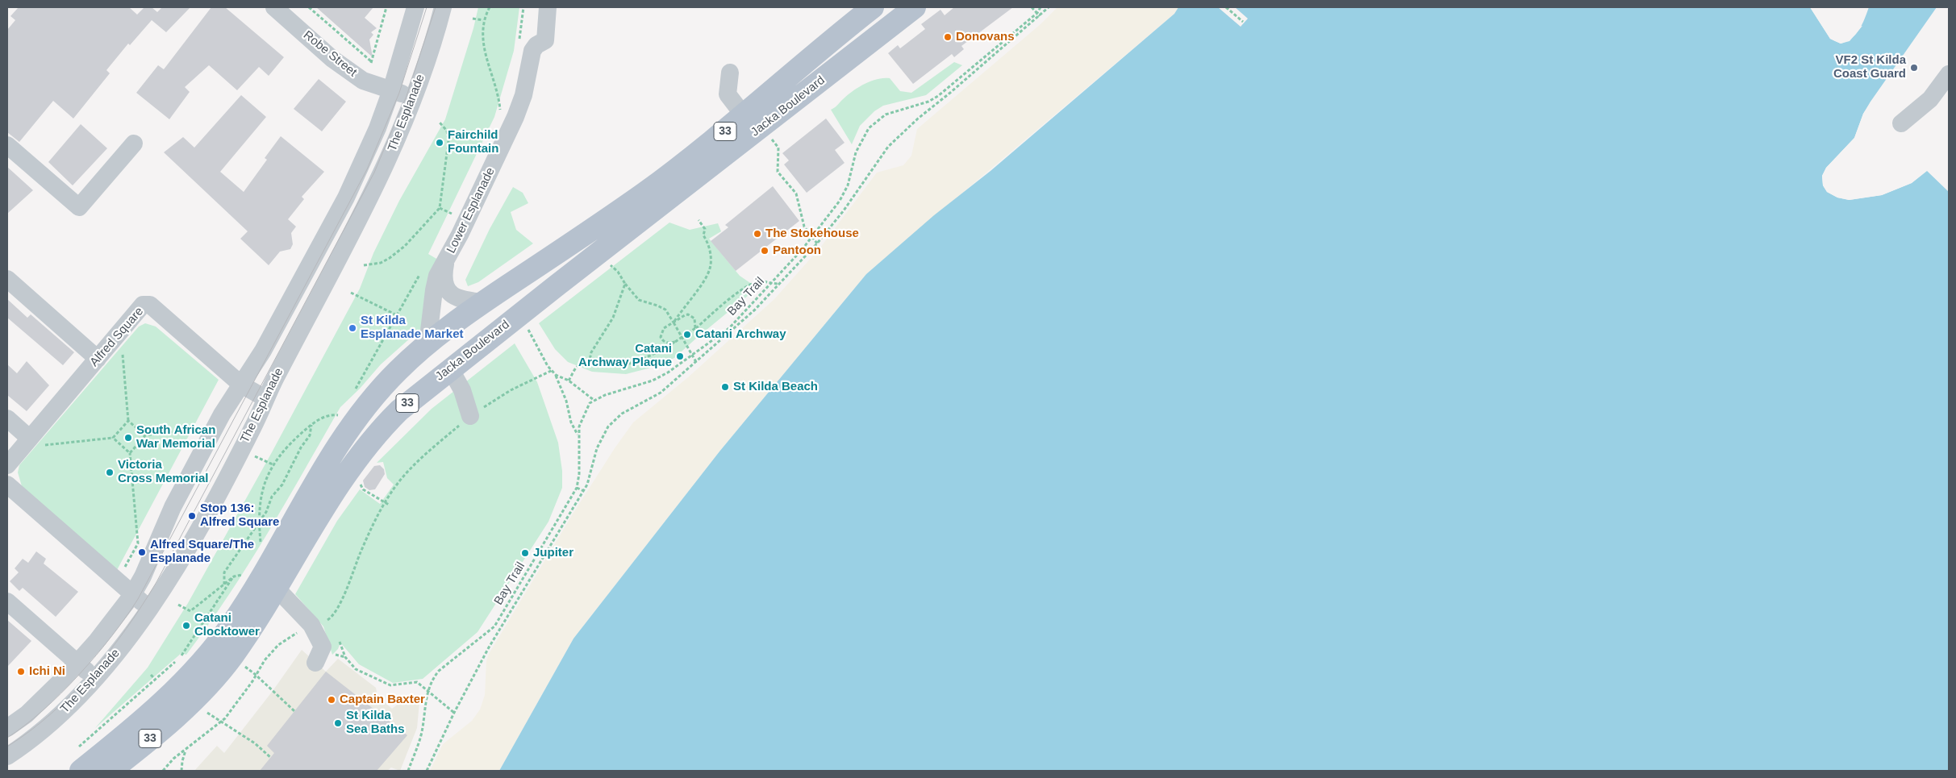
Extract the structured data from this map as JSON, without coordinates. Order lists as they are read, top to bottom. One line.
{"streets":{"main road":["Jacka Boulevard","33"],"street":["Robe Street","The Esplanade","Lower Esplanade","Alfred Square"],"path":["Bay Trail"]},"crossings":[["Robe Street","The Esplanade"],["Jacka Boulevard","Lower Esplanade"],["The Esplanade","Alfred Square"]],"places":["Donovans","VF2 St Kilda Coast Guard","Fairchild Fountain","The Stokehouse","Pantoon","St Kilda Esplanade Market","Catani Archway","Catani Archway Plaque","St Kilda Beach","South African War Memorial","Victoria Cross Memorial","Stop 136: Alfred Square","Alfred Square/The Esplanade","Jupiter","Catani Clocktower","Ichi Ni","Captain Baxter","St Kilda Sea Baths"]}
